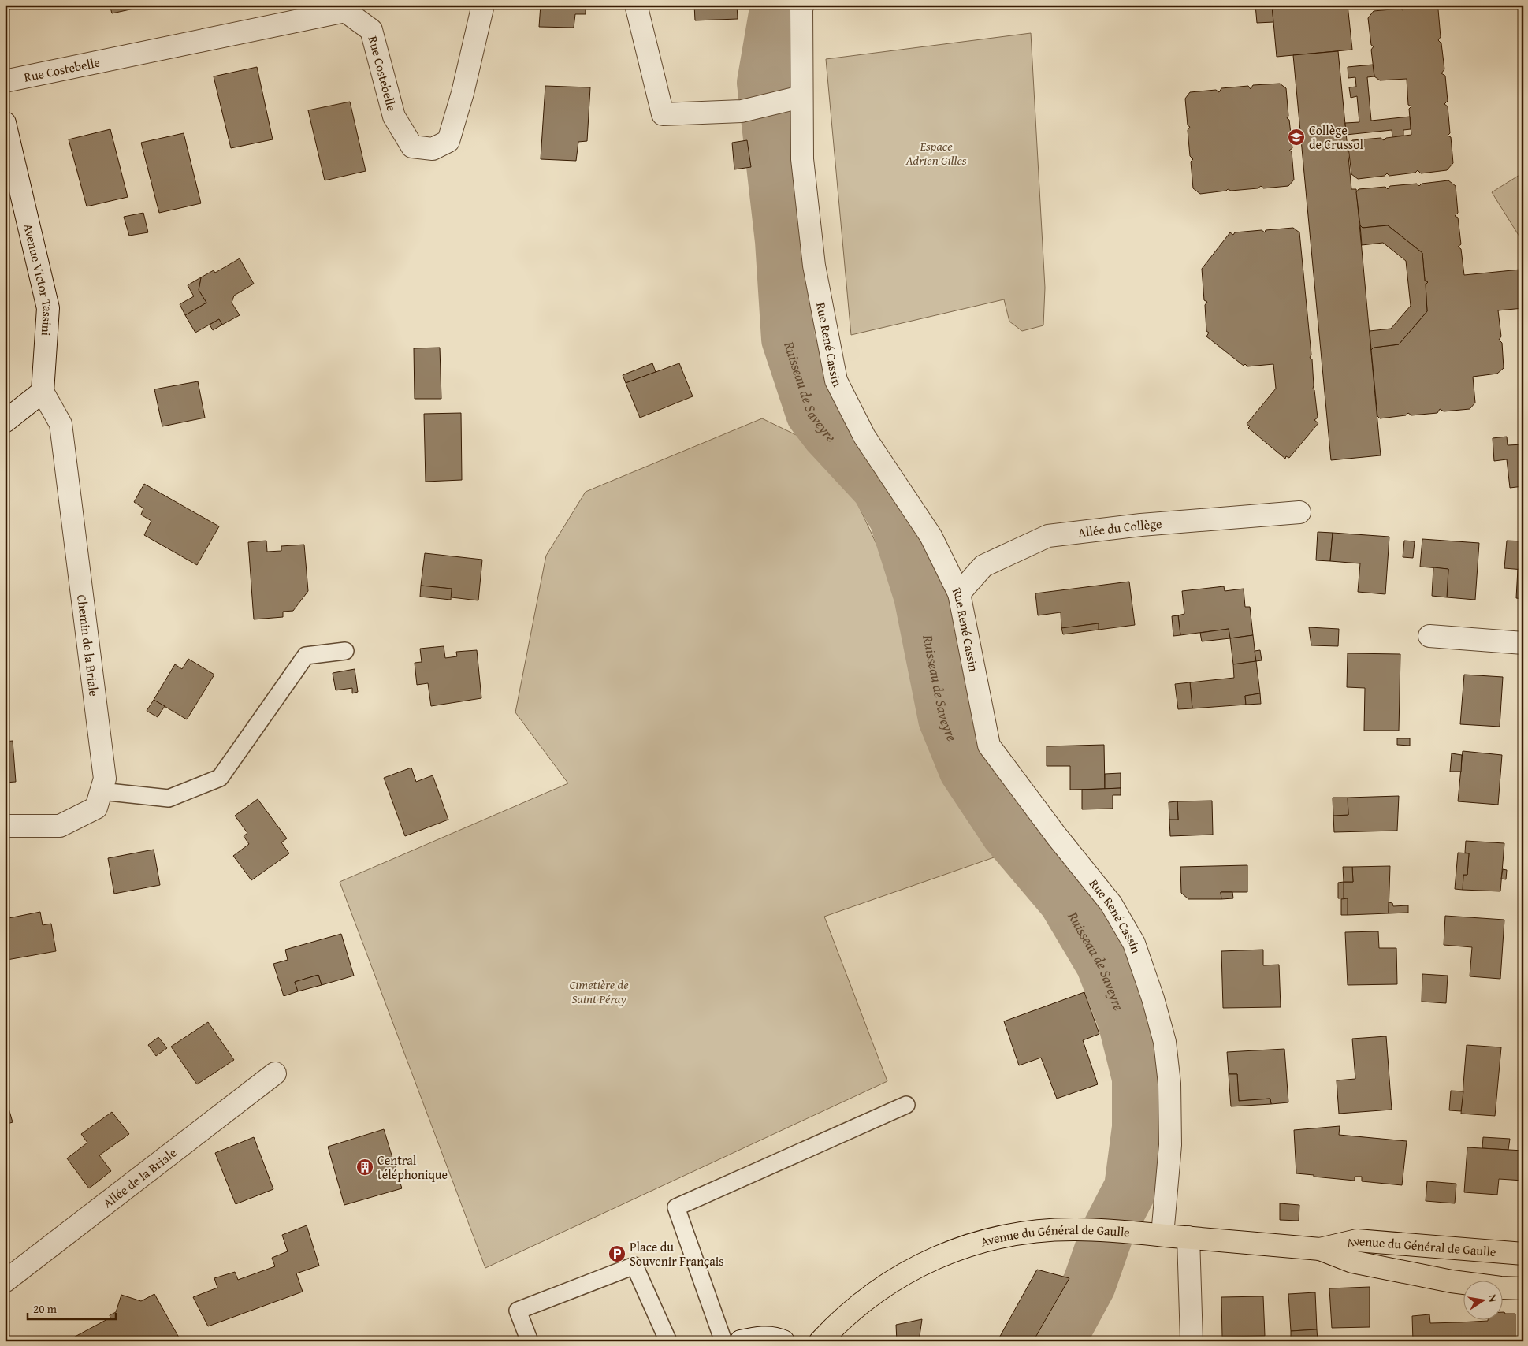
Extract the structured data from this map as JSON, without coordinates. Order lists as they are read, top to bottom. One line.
{"streets":{"main road":["Avenue du Général de Gaulle"],"street":["Rue Costebelle","Avenue Victor Tassini","Rue René Cassin","Allée du Collège","Chemin de la Briale","Allée de la Briale"]},"crossings":[["Avenue Victor Tassini","Chemin de la Briale"],["Rue René Cassin","Allée du Collège"],["Rue René Cassin","Avenue du Général de Gaulle"]],"water":["Ruisseau de Saveyre"],"parks":["Espace Adrien Gilles","Cimetière de Saint Péray"],"places":{"school or university":["Collège de Crussol"],"building":["Central téléphonique"],"parking":["Place du Souvenir Français"]},"scale_bar":"20 m","north":"right"}
